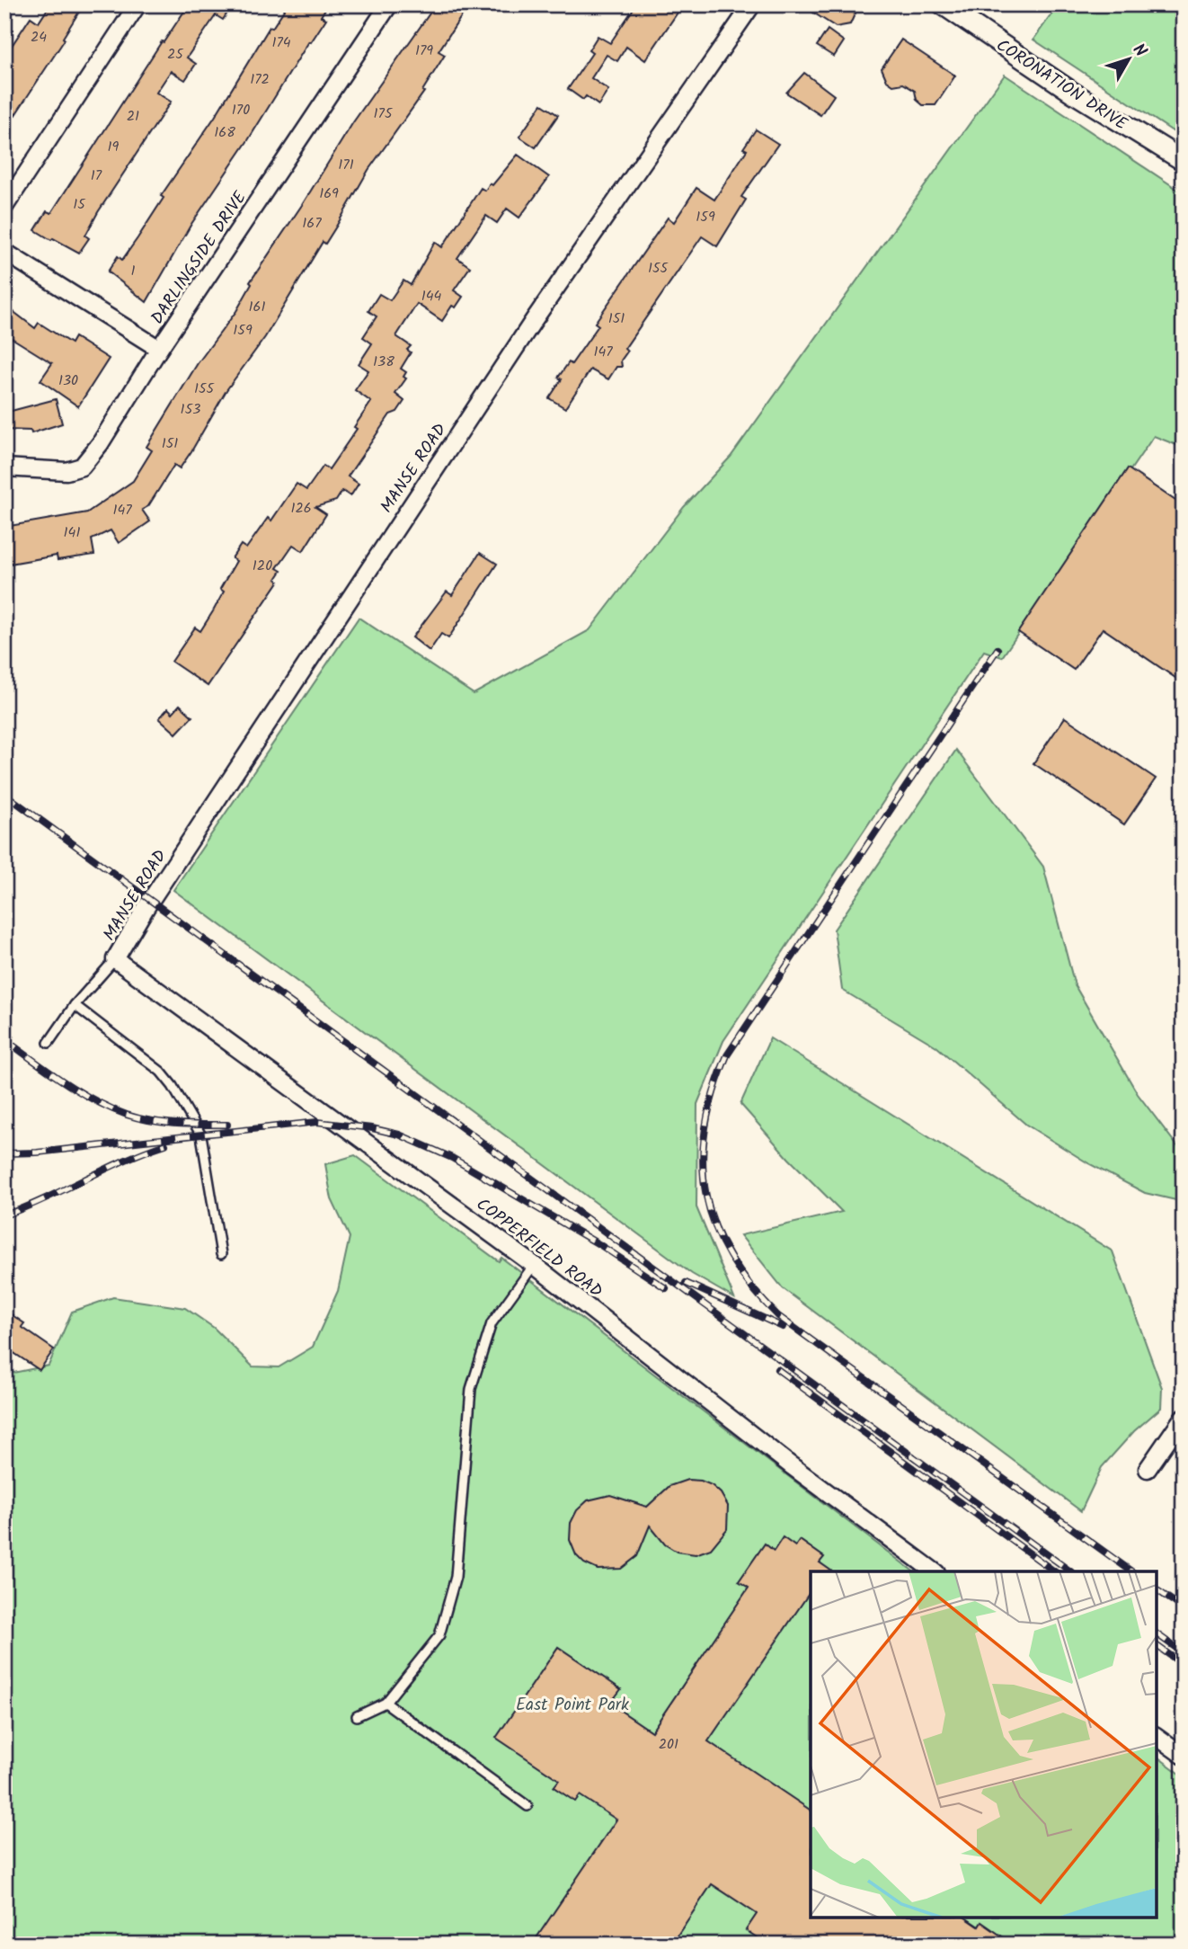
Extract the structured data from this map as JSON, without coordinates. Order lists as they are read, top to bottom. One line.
{"streets":{"street":["CORONATION DRIVE","DARLINGSIDE DRIVE","MANSE ROAD","COPPERFIELD ROAD"]},"crossings":[["MANSE ROAD","COPPERFIELD ROAD"]],"parks":["East Point Park"],"house_numbers":["24","174","179","25","172","170","175","21","168","19","171","17","169","15","159","167","155","1","144","161","151","159","147","138","130","155","153","151","126","147","141","120","201"],"north":"top right"}
